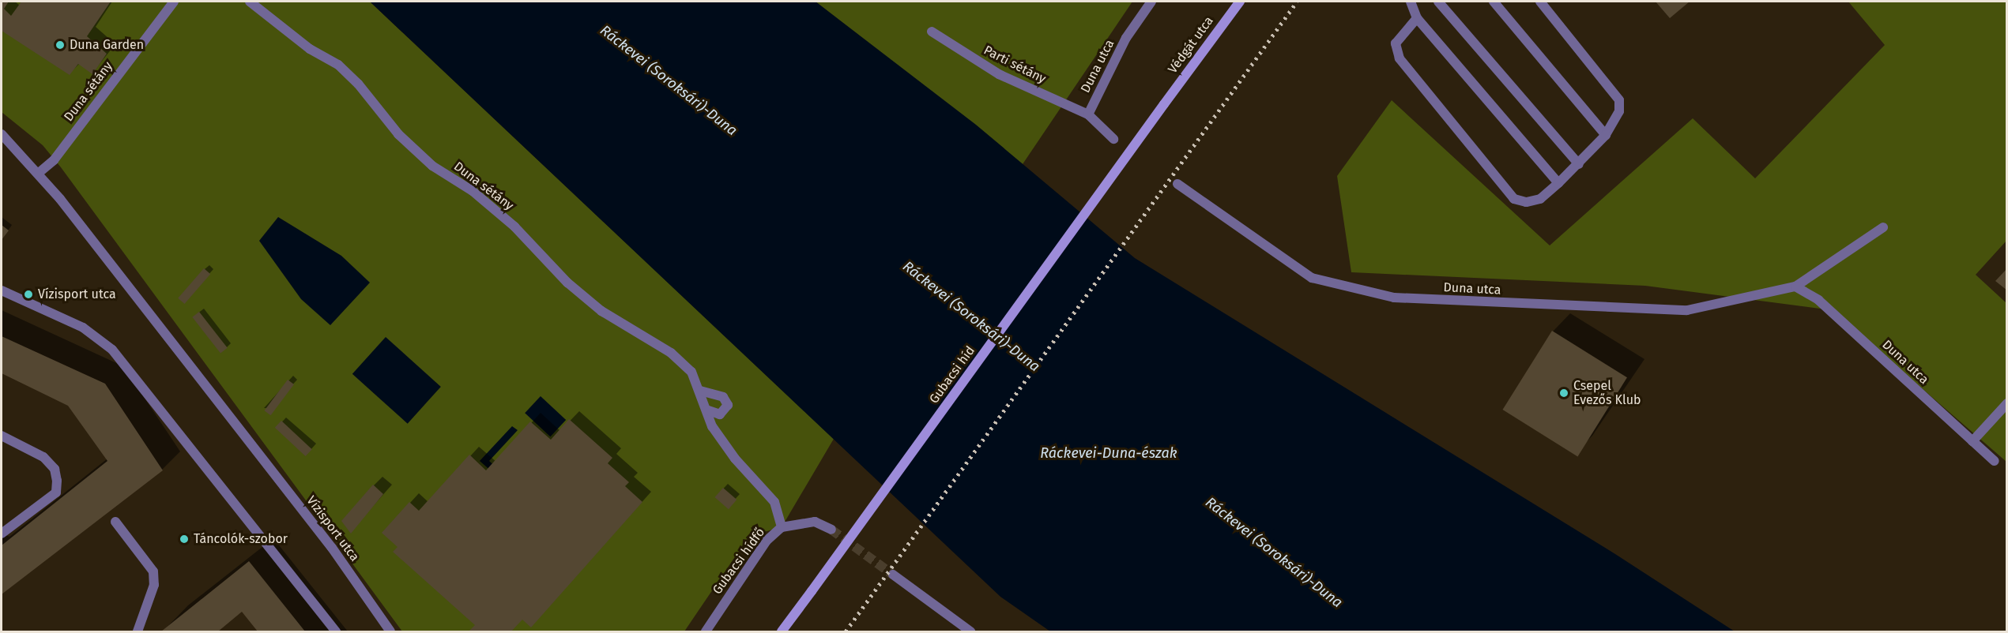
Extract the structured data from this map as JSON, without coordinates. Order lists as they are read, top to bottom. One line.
{"streets":{"main road":["Védgát utca","Gubacsi híd"],"street":["Parti sétány","Duna utca","Duna sétány","Vízisport utca","Gubacsi hídfő"]},"crossings":[["Védgát utca","Gubacsi híd"],["Parti sétány","Duna utca"],["Duna sétány","Vízisport utca"],["Duna sétány","Gubacsi hídfő"]],"water":["Ráckevei (Soroksári)-Duna","Ráckevei-Duna-észak"],"places":["Duna Garden","Vízisport utca","Csepel Evezős Klub","Táncolók-szobor"]}
